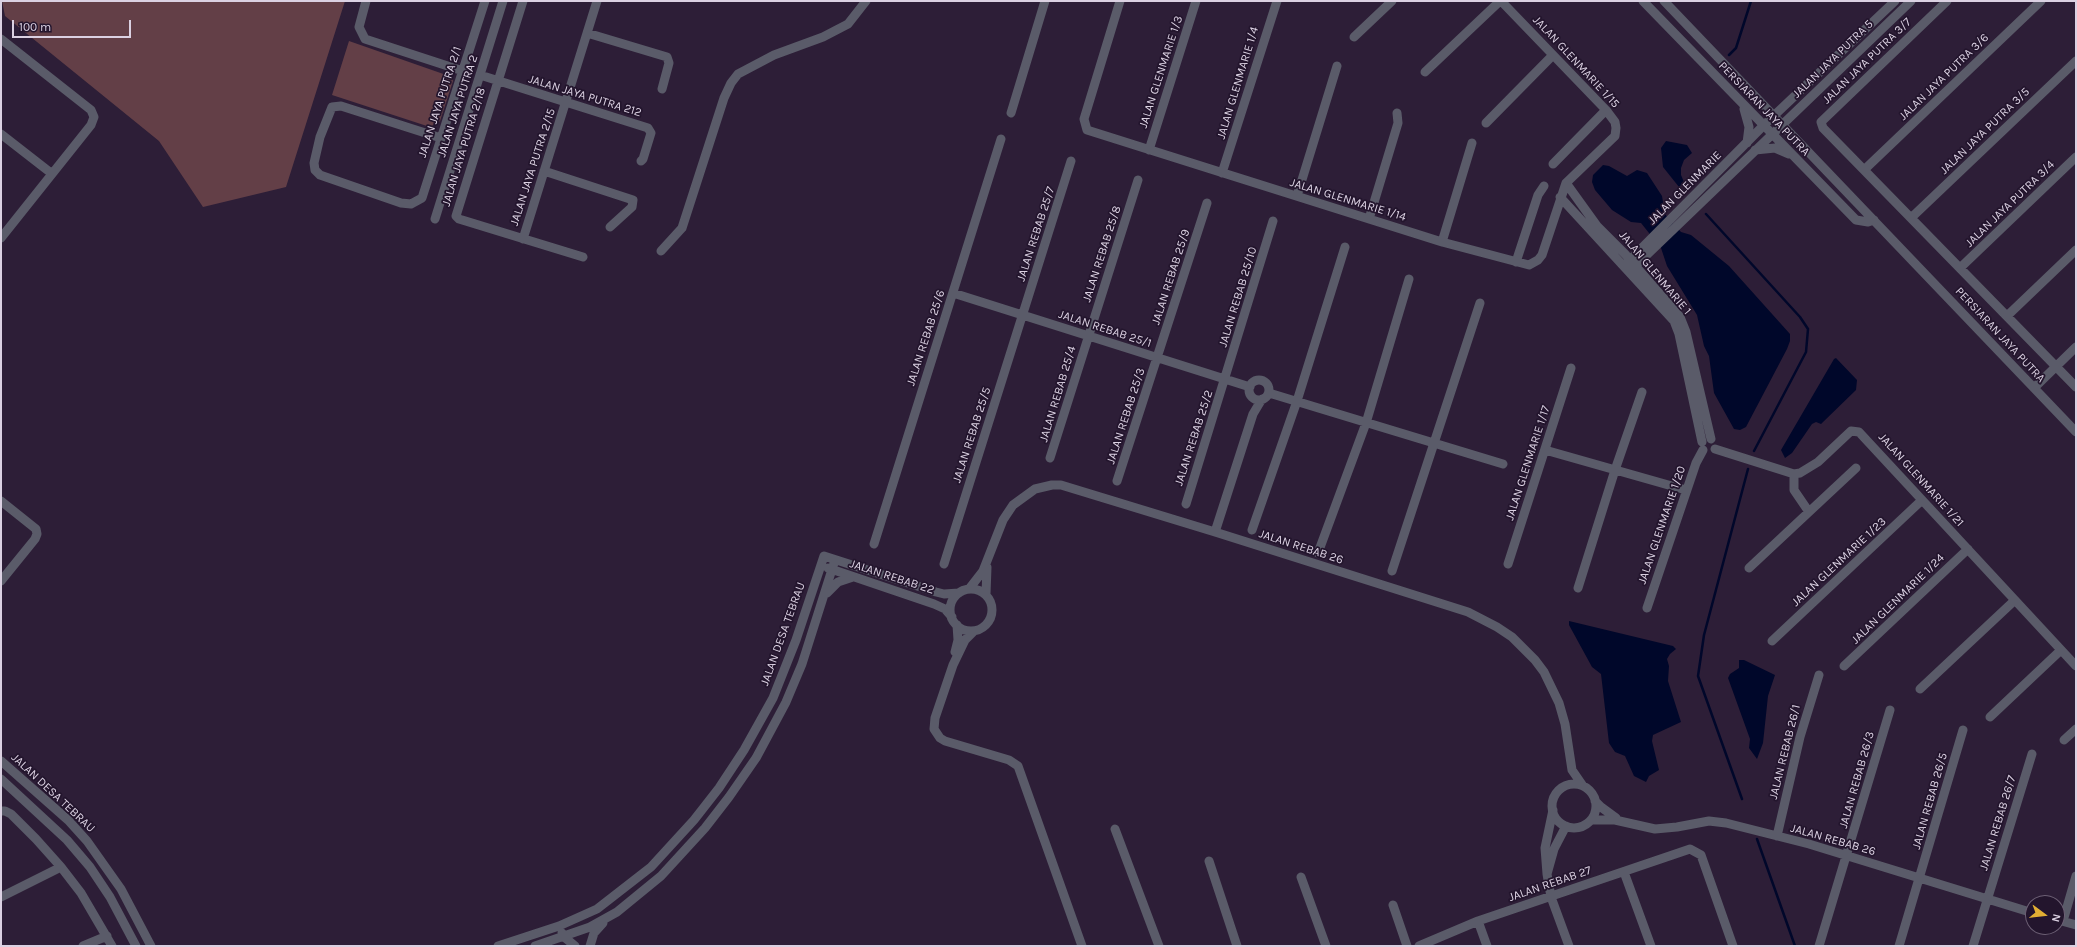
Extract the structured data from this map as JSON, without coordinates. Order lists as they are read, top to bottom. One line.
{"streets":{"street":["JALAN JAYA PUTRA 5","JALAN JAYA PUTRA 3/7","JALAN GLENMARIE 1/15","JALAN GLENMARIE 1/3","JALAN JAYA PUTRA 3/6","JALAN GLENMARIE 1/4","JALAN JAYA PUTRA 212","JALAN JAYA PUTRA 2/1","JALAN JAYA PUTRA 2","PERSIARAN JAYA PUTRA","JALAN JAYA PUTRA 3/5","JALAN JAYA PUTRA 2/18","JALAN JAYA PUTRA 2/15","JALAN GLENMARIE","JALAN GLENMARIE 1/14","JALAN JAYA PUTRA 3/4","JALAN REBAB 25/7","JALAN REBAB 25/8","JALAN GLENMARIE 1","JALAN REBAB 25/9","JALAN REBAB 25/10","JALAN REBAB 25/1","JALAN REBAB 25/6","JALAN REBAB 25/4","JALAN REBAB 25/3","JALAN REBAB 25/5","JALAN REBAB 25/2","JALAN GLENMARIE 1/17","JALAN GLENMARIE 1/21","JALAN GLENMARIE 1/20","JALAN REBAB 26","JALAN GLENMARIE 1/23","JALAN REBAB 22","JALAN GLENMARIE 1/24","JALAN DESA TEBRAU","JALAN REBAB 26/1","JALAN REBAB 26/3","JALAN REBAB 26/5","JALAN REBAB 26/7","JALAN REBAB 27"]},"crossings":[["JALAN JAYA PUTRA 5","PERSIARAN JAYA PUTRA"],["JALAN JAYA PUTRA 5","JALAN GLENMARIE"],["JALAN JAYA PUTRA 3/7","JALAN JAYA PUTRA 3/6"],["JALAN GLENMARIE 1/15","JALAN GLENMARIE 1/14"],["JALAN GLENMARIE 1/15","JALAN GLENMARIE 1"],["JALAN GLENMARIE 1/3","JALAN GLENMARIE 1/14"],["JALAN GLENMARIE 1/4","JALAN GLENMARIE 1/14"],["JALAN JAYA PUTRA 212","JALAN JAYA PUTRA 2"],["JALAN JAYA PUTRA 212","JALAN JAYA PUTRA 2/18"],["JALAN JAYA PUTRA 212","JALAN JAYA PUTRA 2/15"],["PERSIARAN JAYA PUTRA","JALAN GLENMARIE"],["JALAN JAYA PUTRA 2/18","JALAN JAYA PUTRA 2/15"],["JALAN GLENMARIE","JALAN GLENMARIE 1"],["JALAN GLENMARIE 1/14","JALAN GLENMARIE 1"],["JALAN REBAB 25/7","JALAN REBAB 25/1"],["JALAN REBAB 25/7","JALAN REBAB 25/5"],["JALAN REBAB 25/8","JALAN REBAB 25/1"],["JALAN REBAB 25/8","JALAN REBAB 25/4"],["JALAN GLENMARIE 1","JALAN GLENMARIE 1/20"],["JALAN REBAB 25/9","JALAN REBAB 25/1"],["JALAN REBAB 25/9","JALAN REBAB 25/3"],["JALAN REBAB 25/10","JALAN REBAB 25/1"],["JALAN REBAB 25/10","JALAN REBAB 25/2"],["JALAN REBAB 25/1","JALAN REBAB 25/6"],["JALAN REBAB 25/1","JALAN REBAB 25/4"],["JALAN REBAB 25/1","JALAN REBAB 25/3"],["JALAN REBAB 25/1","JALAN REBAB 25/5"],["JALAN REBAB 25/1","JALAN REBAB 25/2"],["JALAN GLENMARIE 1/21","JALAN GLENMARIE 1/23"],["JALAN GLENMARIE 1/21","JALAN GLENMARIE 1/24"],["JALAN REBAB 26","JALAN REBAB 22"],["JALAN REBAB 26","JALAN REBAB 26/1"],["JALAN REBAB 26","JALAN REBAB 26/3"],["JALAN REBAB 26","JALAN REBAB 26/5"],["JALAN REBAB 26","JALAN REBAB 26/7"],["JALAN REBAB 22","JALAN DESA TEBRAU"]],"scale_bar":"100 m","north":"right"}
